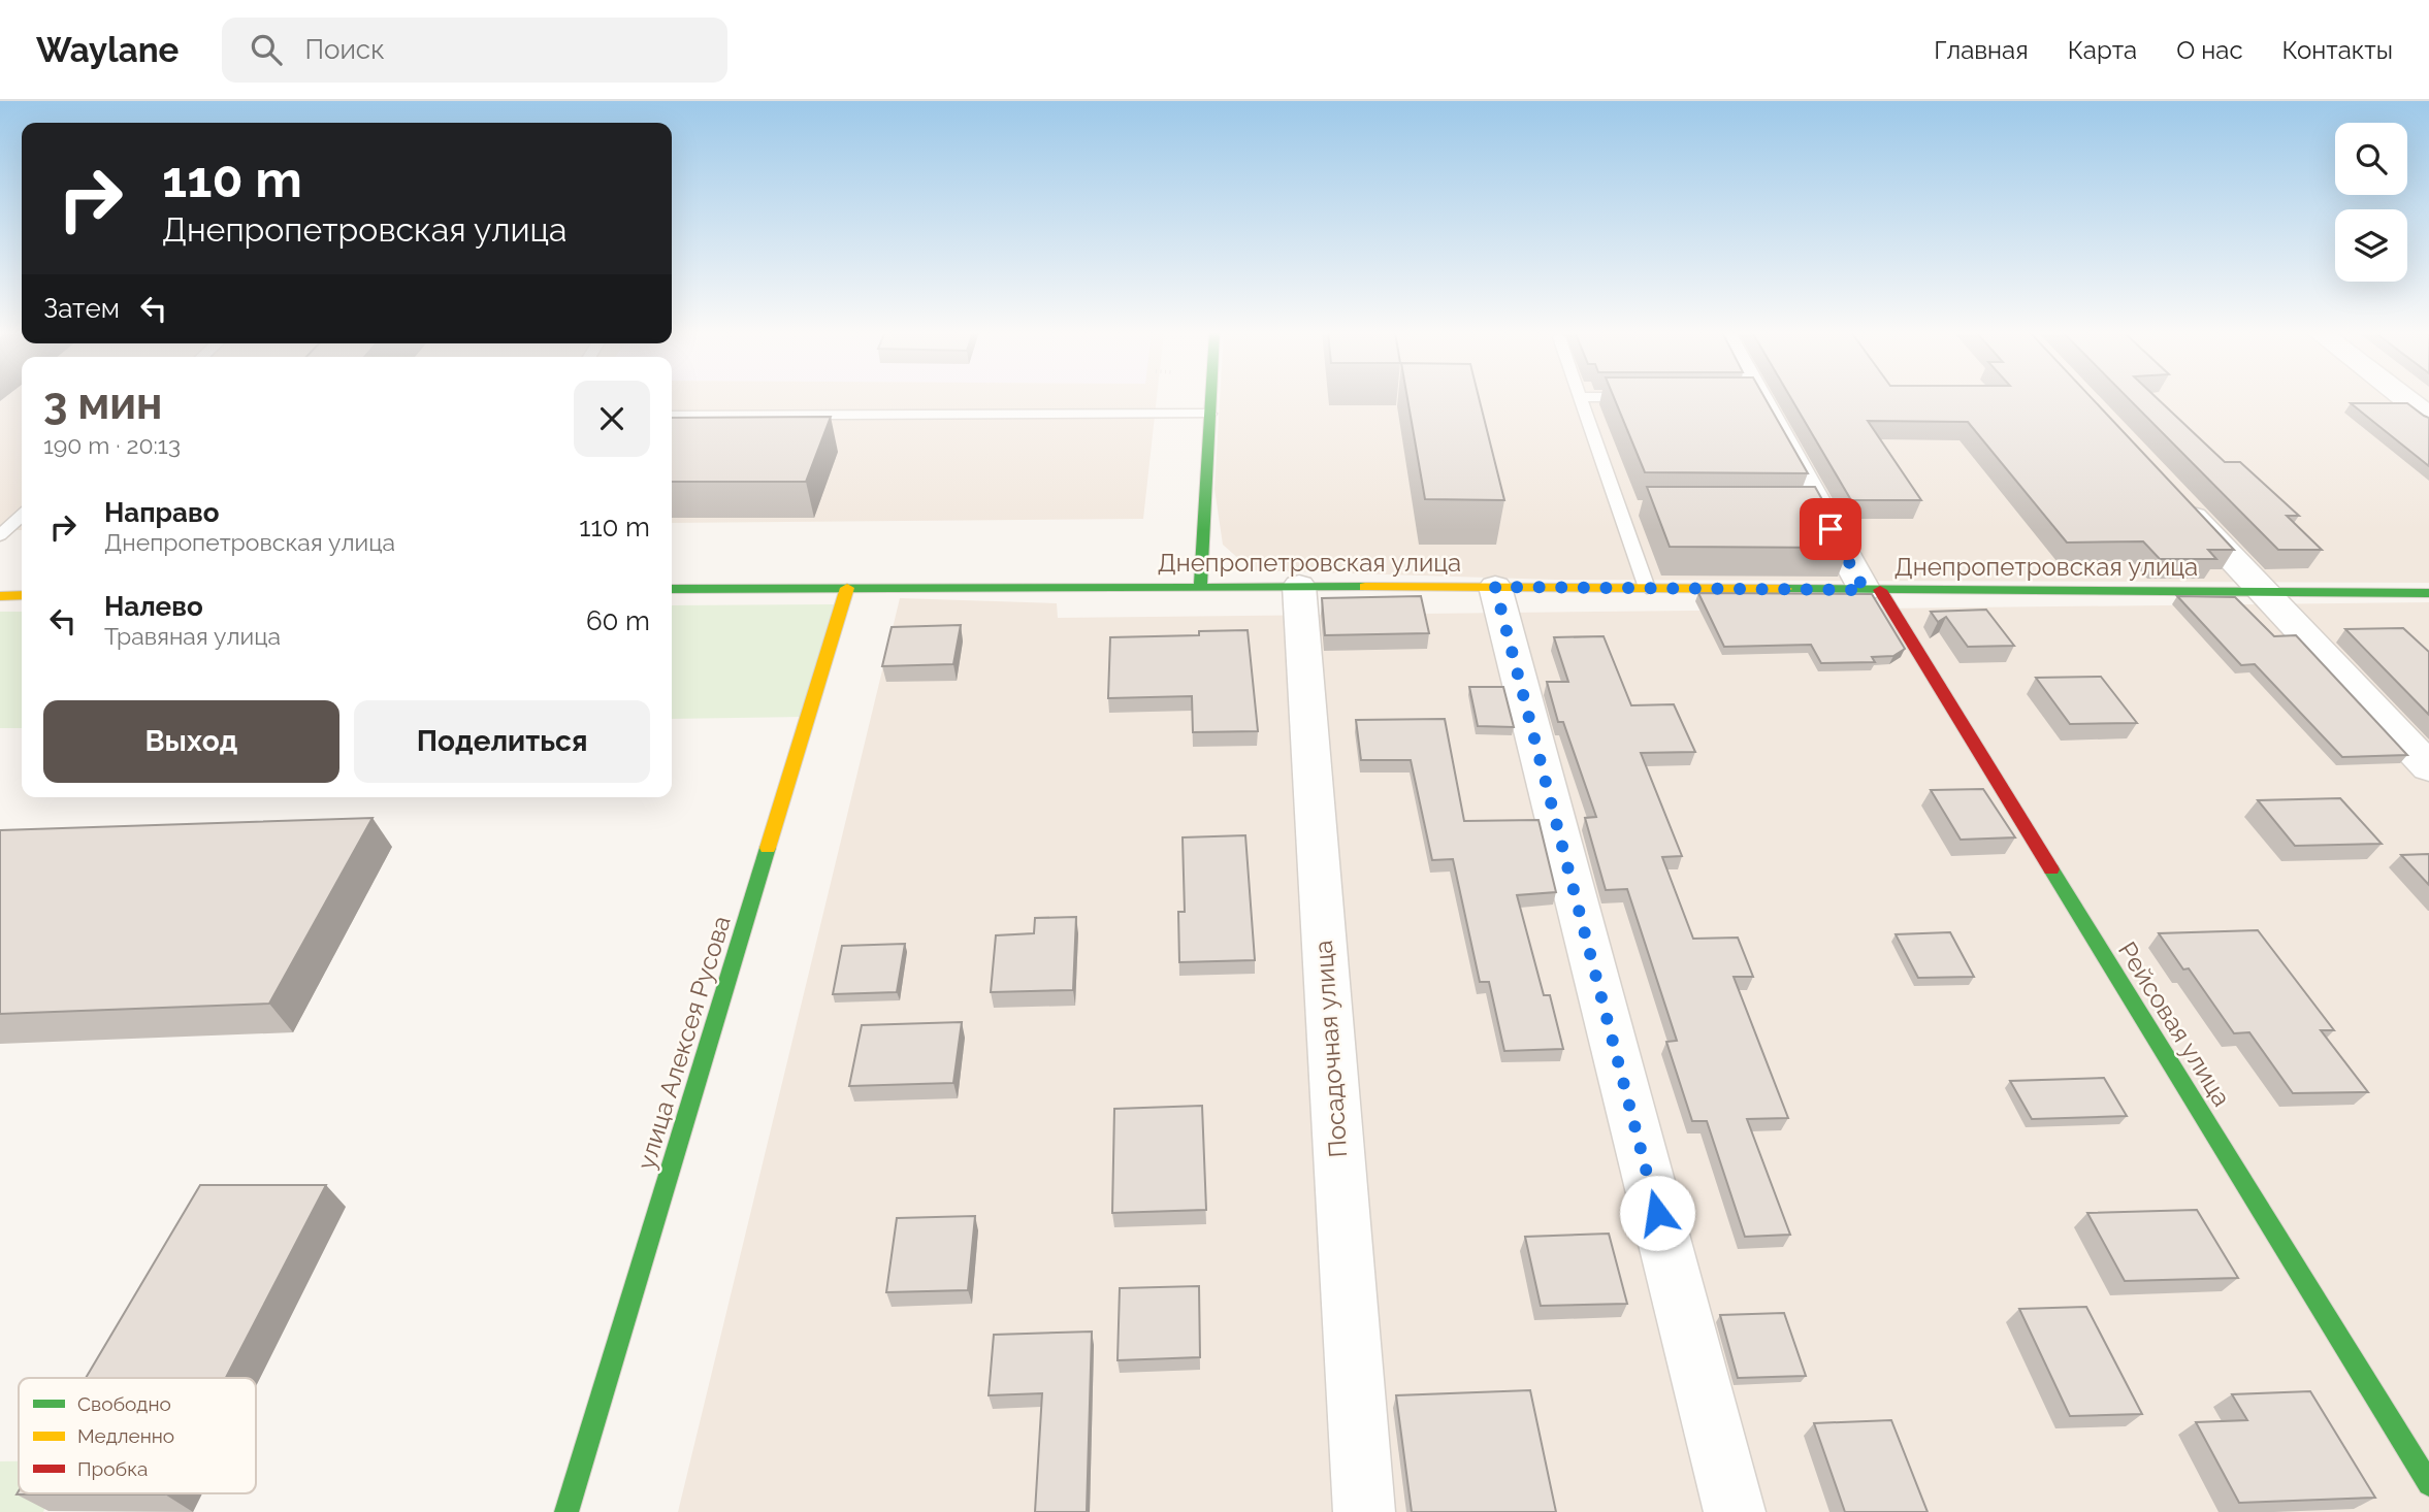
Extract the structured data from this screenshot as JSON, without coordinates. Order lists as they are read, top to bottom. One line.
{"streets":{"street":["Днепропетровская улица","Рейсовая улица","улица Алексея Русова","Посадочная улица"]},"crossings":[["Днепропетровская улица","Рейсовая улица"],["Днепропетровская улица","улица Алексея Русова"],["Днепропетровская улица","Посадочная улица"]],"legend":["Свободно","Медленно","Пробка"],"page":{"header":"Waylane","search":"Поиск","nav":["Главная","Карта","О нас","Контакты"],"turn":["110 m","Днепропетровская улица"],"then":"Затем","heading":["3 мин","190 m · 20:13"],"list":[{"name":"Направо","note":"Днепропетровская улица","value":"110 m"},{"name":"Налево","note":"Травяная улица","value":"60 m"}],"buttons":["Выход","Поделиться"]}}
